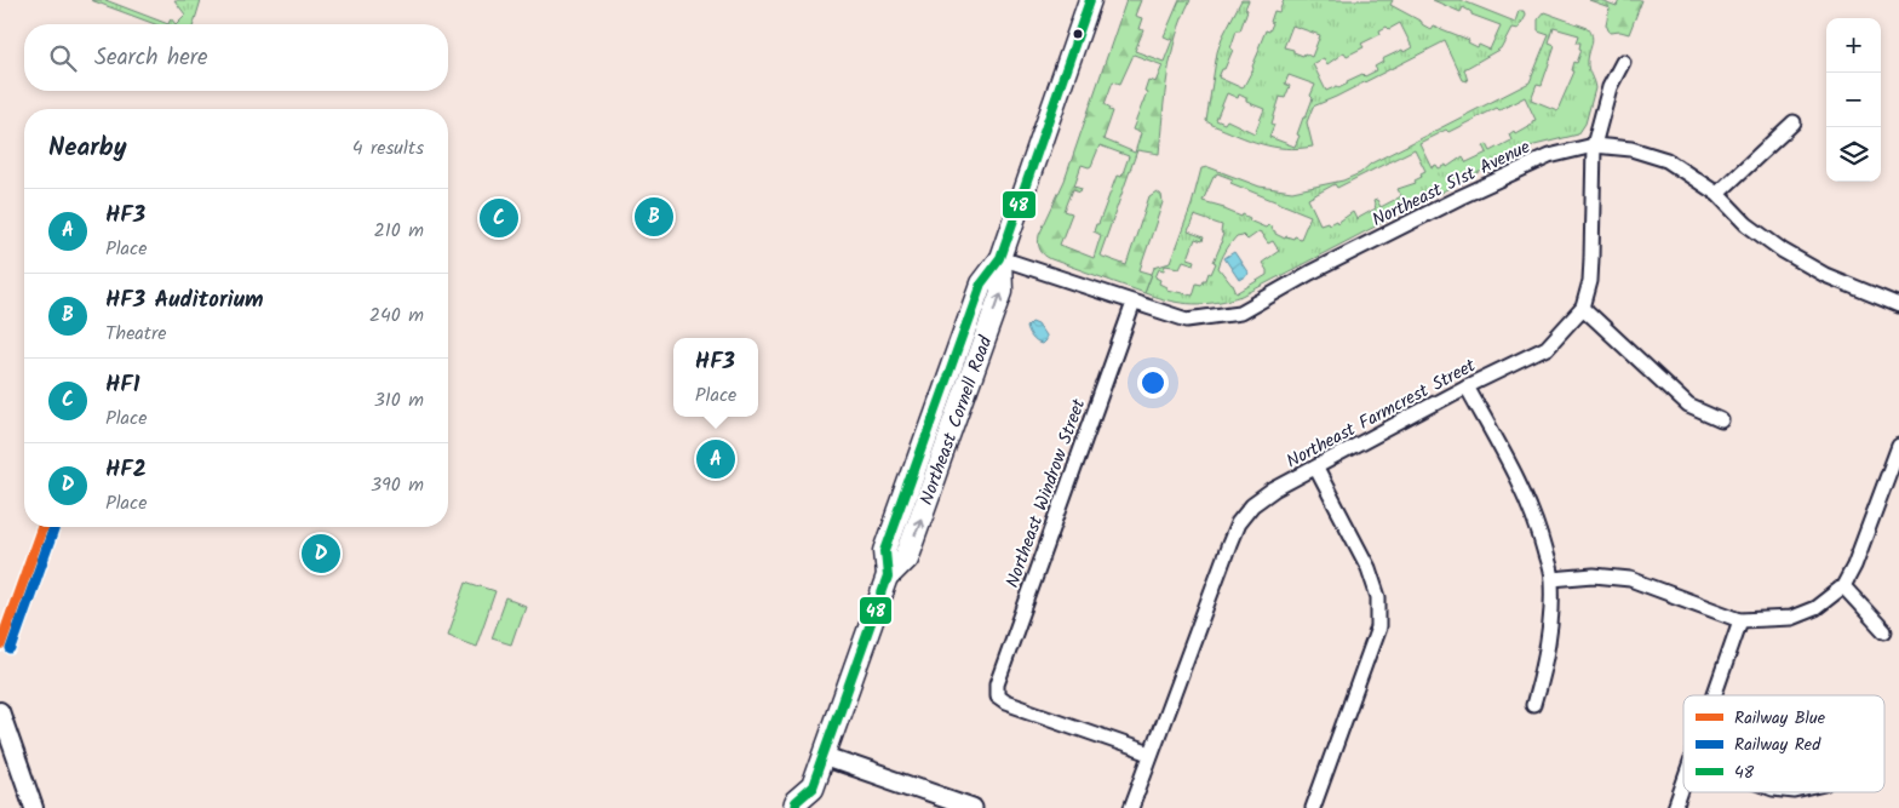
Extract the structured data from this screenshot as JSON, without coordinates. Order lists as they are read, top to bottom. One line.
{"streets":{"highway":["Northeast Cornell Road"],"street":["Northeast 51st Avenue","Northeast Farmcrest Street","Northeast Windrow Street"]},"crossings":[["Northeast 51st Avenue","Northeast Cornell Road"],["Northeast 51st Avenue","Northeast Windrow Street"],["Northeast Farmcrest Street","Northeast Windrow Street"]],"lines":["transit line 48","rail line Blue","rail line Red"],"legend":["Railway Blue","Railway Red","48"],"page":{"map_buttons":["+","−"],"search":"Search here","heading":["Nearby","4 results"],"list":[{"mark":"A","name":"HF3","note":"Place","value":"210 m"},{"mark":"B","name":"HF3 Auditorium","note":"Theatre","value":"240 m"},{"mark":"C","name":"HF1","note":"Place","value":"310 m"},{"mark":"D","name":"HF2","note":"Place","value":"390 m"}],"pins":["B","C","A","D"],"popup":["HF3","Place"]}}
